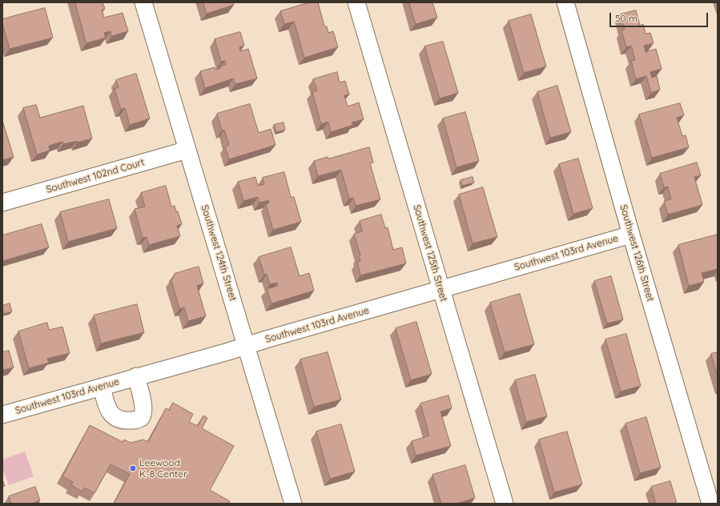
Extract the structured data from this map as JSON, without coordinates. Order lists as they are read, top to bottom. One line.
{"streets":{"street":["Southwest 102nd Court","Southwest 124th Street","Southwest 125th Street","Southwest 103rd Avenue","Southwest 126th Street"]},"crossings":[["Southwest 102nd Court","Southwest 124th Street"],["Southwest 124th Street","Southwest 103rd Avenue"],["Southwest 125th Street","Southwest 103rd Avenue"],["Southwest 103rd Avenue","Southwest 126th Street"]],"places":["Leewood K-8 Center"],"scale_bar":"50 m"}
